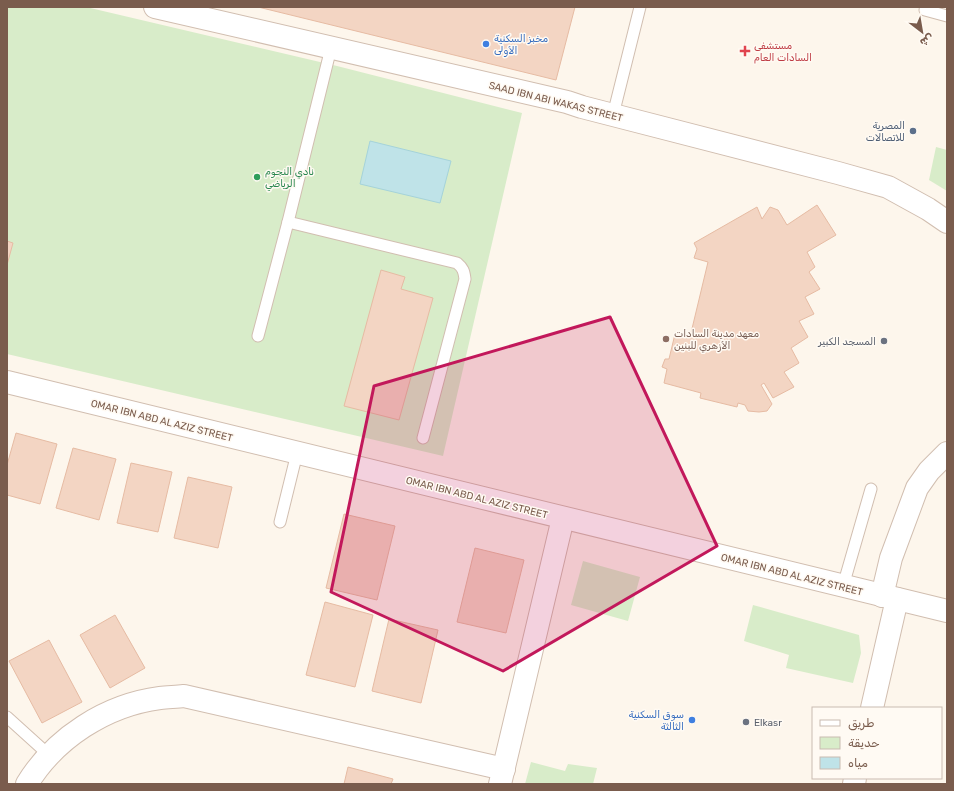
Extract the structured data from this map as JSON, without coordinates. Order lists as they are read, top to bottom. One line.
{"streets":{"street":["SAAD IBN ABI WAKAS STREET","OMAR IBN ABD AL AZIZ STREET"]},"places":{"other":["مخبز السكنية الأولى","المصرية للاتصالات","نادي النجوم الرياضي","معهد مدينة السادات الأزهري للبنين","المسجد الكبير","سوق السكنية الثالثة","Elkasr"],"health":["مستشفى السادات العام"]},"legend":["طريق","حديقة","مياه"],"north":"bottom right"}
